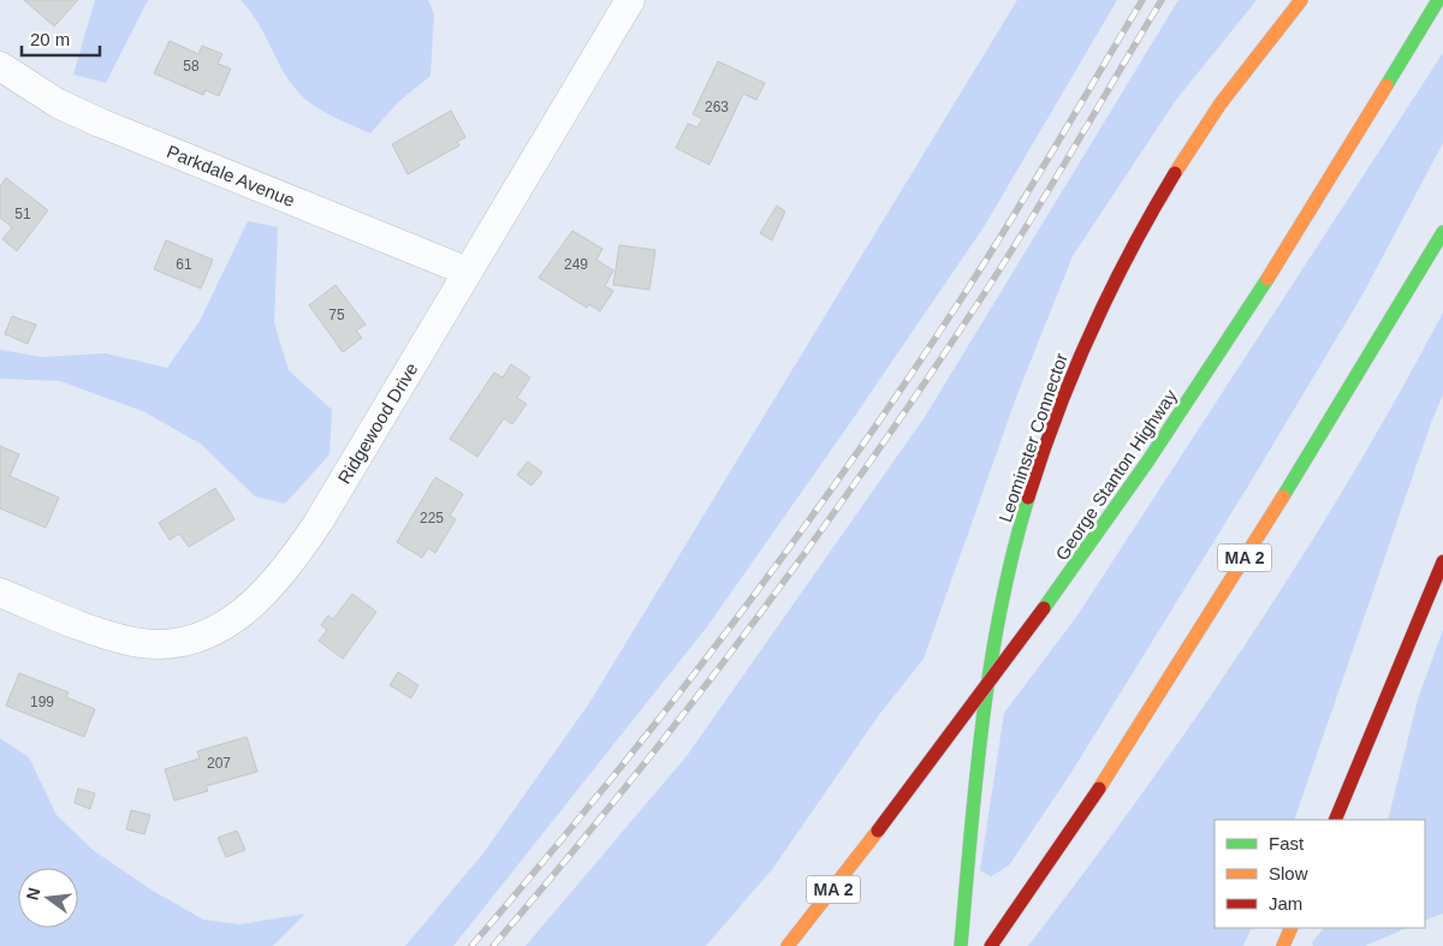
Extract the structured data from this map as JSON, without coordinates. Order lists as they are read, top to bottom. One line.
{"streets":{"main road":["Leominster Connector","George Stanton Highway","MA 2"],"street":["Parkdale Avenue","Ridgewood Drive"]},"crossings":[["Parkdale Avenue","Ridgewood Drive"]],"house_numbers":["58","263","51","61","249","75","225","199","207"],"legend":["Fast","Slow","Jam"],"scale_bar":"20 m","north":"left"}
